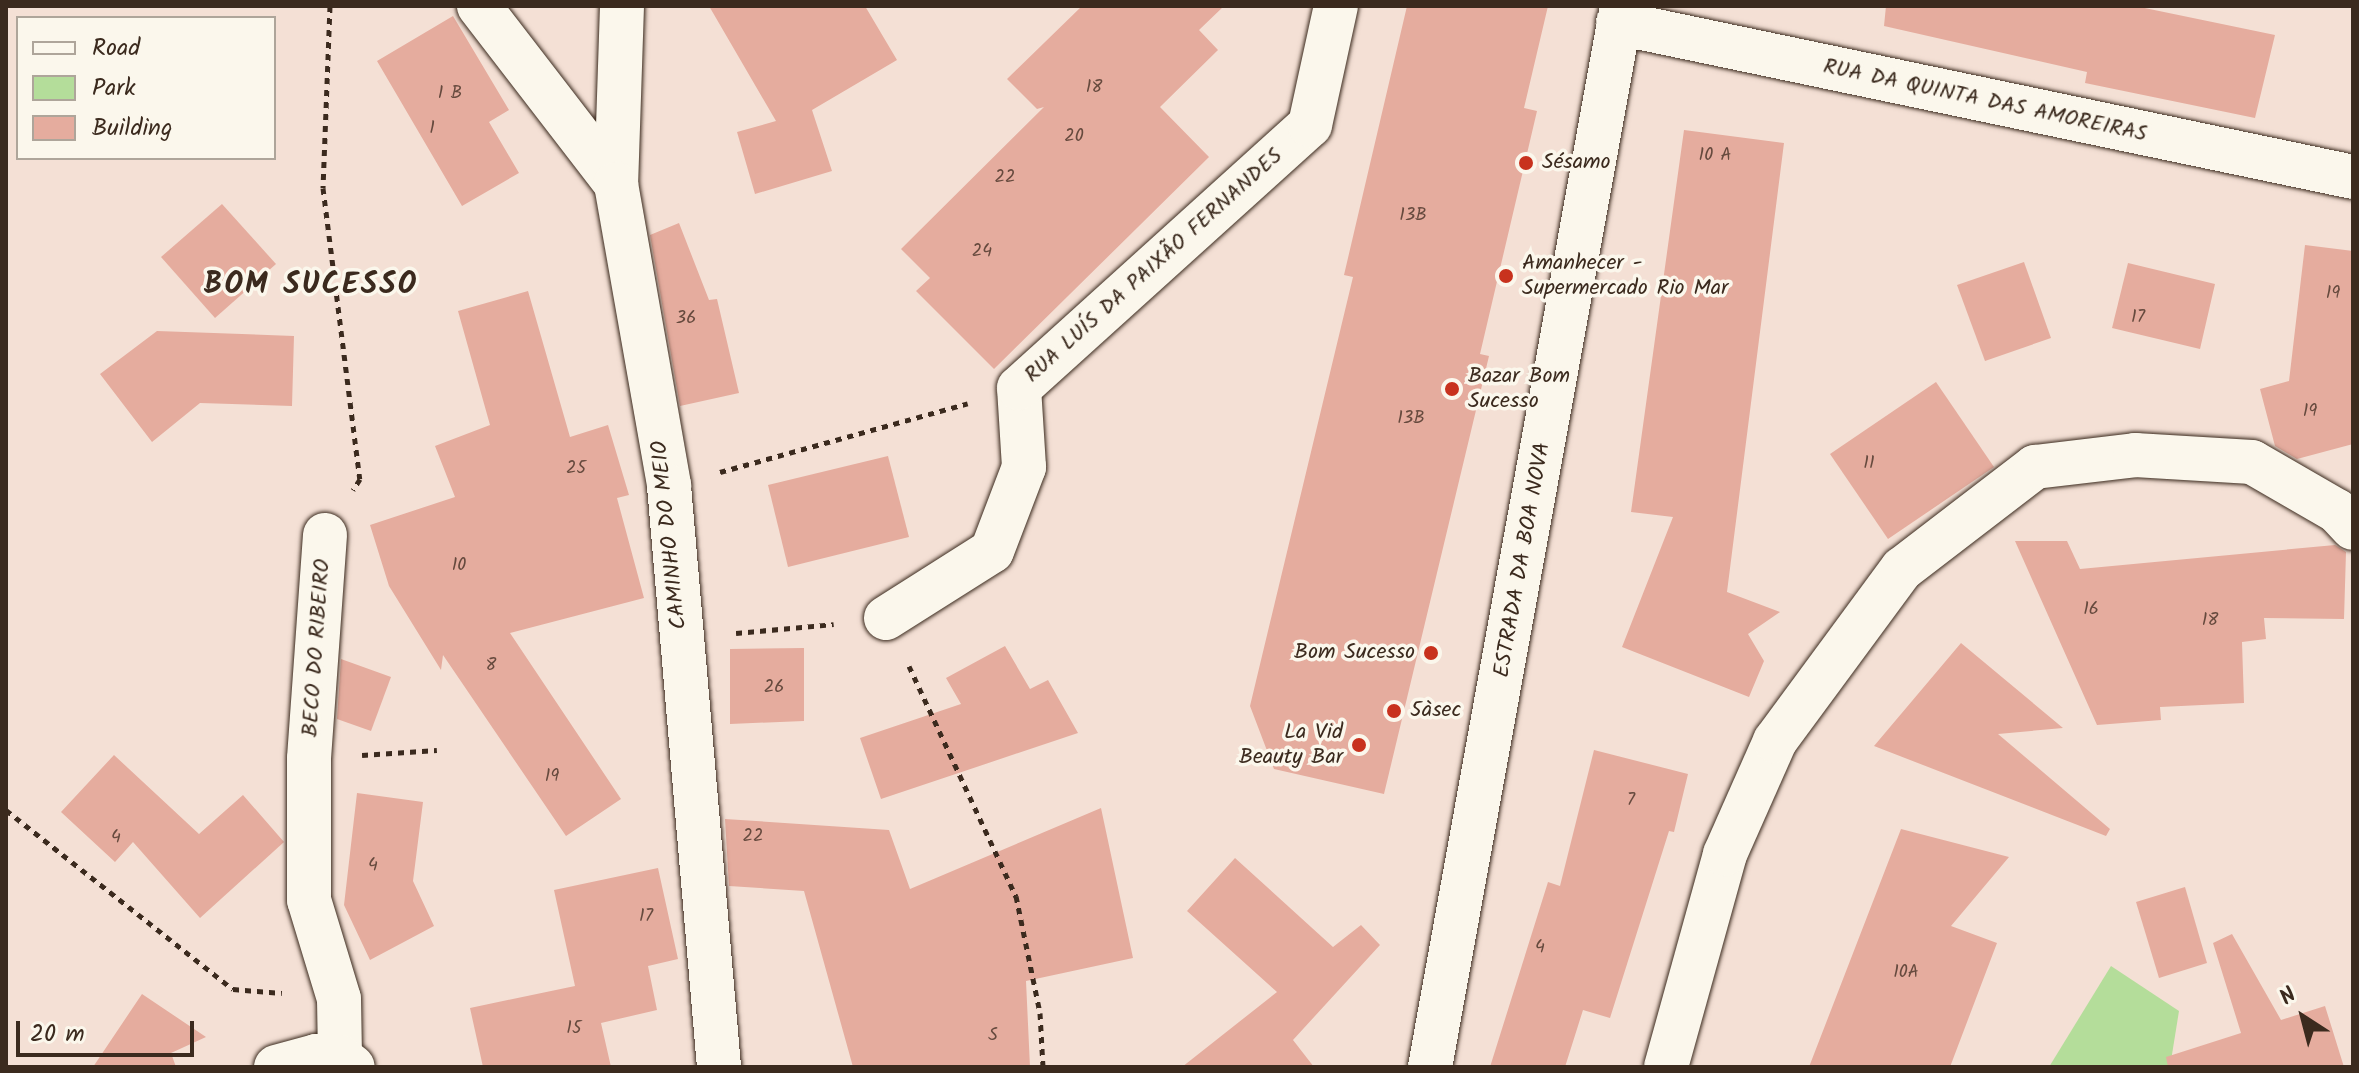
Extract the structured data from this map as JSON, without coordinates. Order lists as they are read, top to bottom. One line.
{"streets":{"street":["RUA DA QUINTA DAS AMOREIRAS","RUA LUÍS DA PAIXÃO FERNANDES","CAMINHO DO MEIO","ESTRADA DA BOA NOVA","BECO DO RIBEIRO"]},"crossings":[["RUA DA QUINTA DAS AMOREIRAS","ESTRADA DA BOA NOVA"]],"districts":["BOM SUCESSO"],"places":["Sésamo","Amanhecer - Supermercado Rio Mar","Bazar Bom Sucesso","Bom Sucesso","5àsec","La Vid Beauty Bar"],"house_numbers":["18","1 B","1","20","10 A","22","13B","24","19","17","36","19","13B","11","25","10","16","18","8","26","19","7","22","4","4","17","4","10A","15","S"],"legend":["Road","Park","Building"],"scale_bar":"20 m","north":"top left"}
